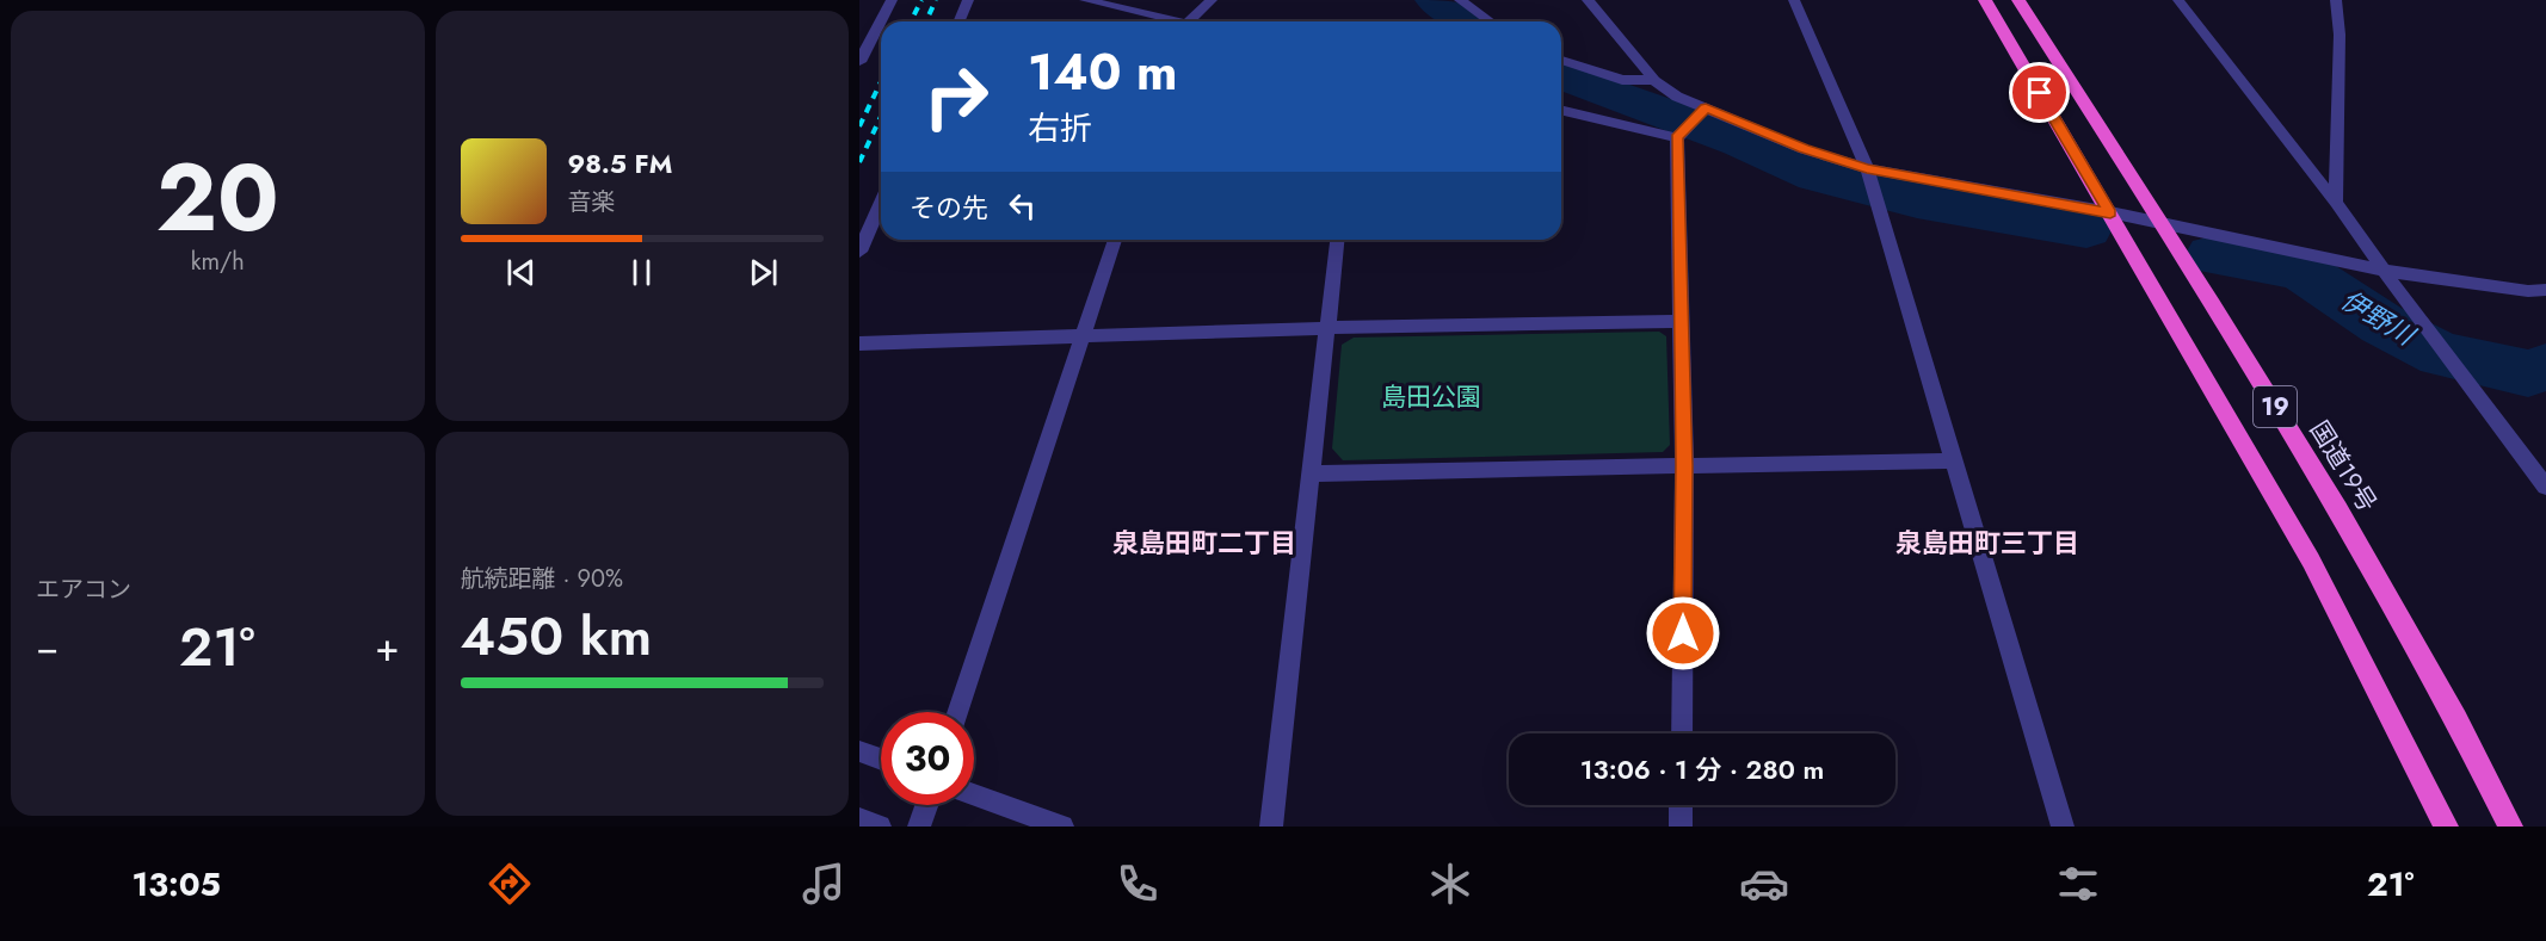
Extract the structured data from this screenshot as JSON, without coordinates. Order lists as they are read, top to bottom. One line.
{"streets":{"highway":["19","国道19号"]},"districts":["泉島田町二丁目","泉島田町三丁目"],"water":["伊野川"],"parks":["島田公園"],"page":{"tile":[["20","km/h"],"エアコン",["航続距離 · 90%","450 km"]],"turn":["140 m","右折"],"song":["98.5 FM","音楽"],"then":"その先","heat":["−","21°","+"],"limit":"30","trip":"13:06 · 1 分 · 280 m","tabs":["13:05","21°"]}}
